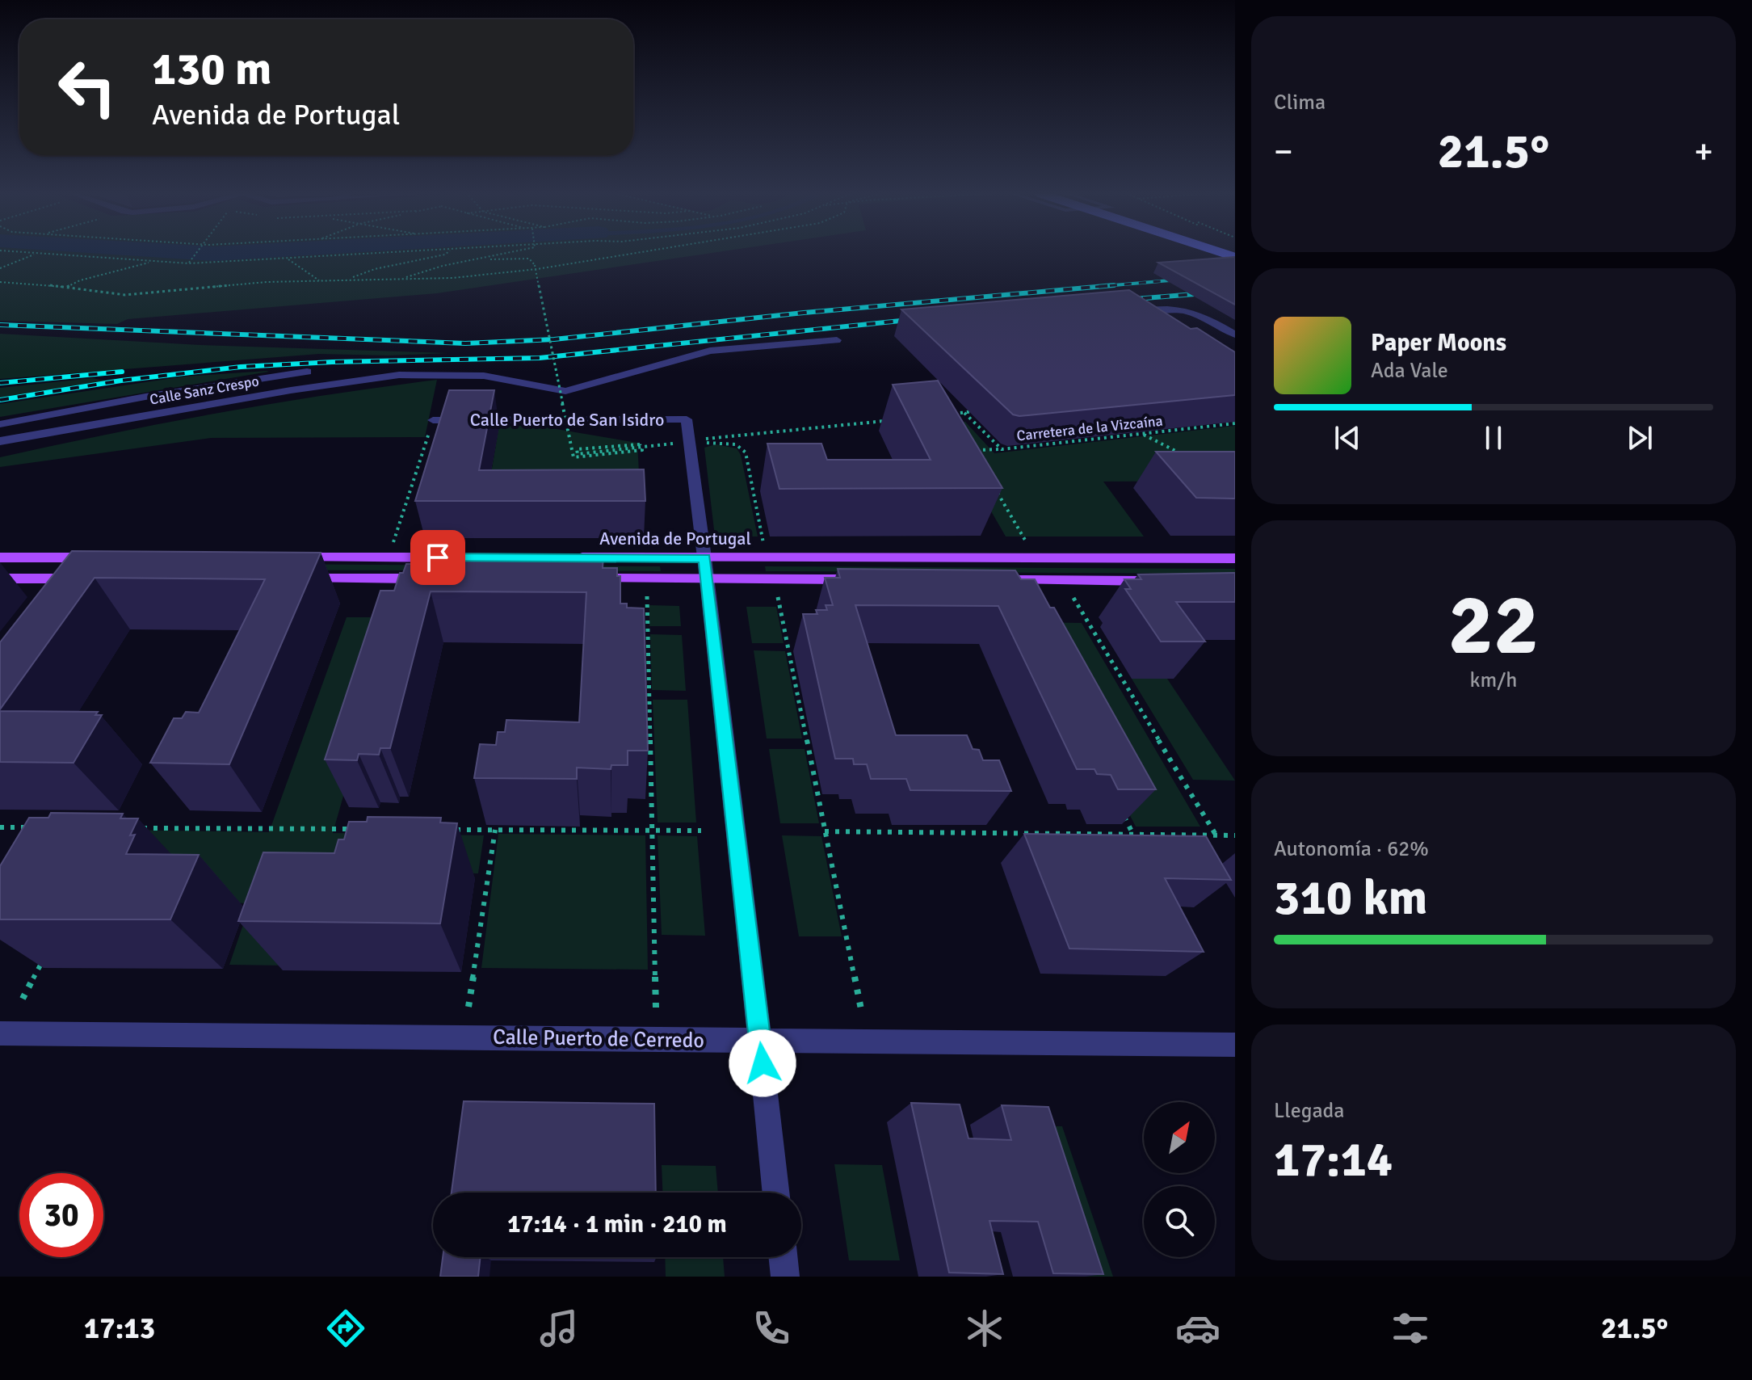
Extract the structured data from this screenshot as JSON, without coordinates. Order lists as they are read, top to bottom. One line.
{"streets":{"main road":["Avenida de Portugal"],"street":["Calle Sanz Crespo","Calle Puerto de San Isidro","Calle Puerto de Cerredo"],"path":["Carretera de la Vizcaína"]},"crossings":[["Calle Puerto de San Isidro","Avenida de Portugal"],["Calle Puerto de San Isidro","Calle Puerto de Cerredo"]],"north":"top right","page":{"tile":["Clima",["22","km/h"],["Autonomía · 62%","310 km"],["Llegada","17:14"]],"turn":["130 m","Avenida de Portugal"],"heat":["−","21.5°","+"],"song":["Paper Moons","Ada Vale"],"limit":"30","trip":"17:14 · 1 min · 210 m","tabs":["17:13","21.5°"]}}
